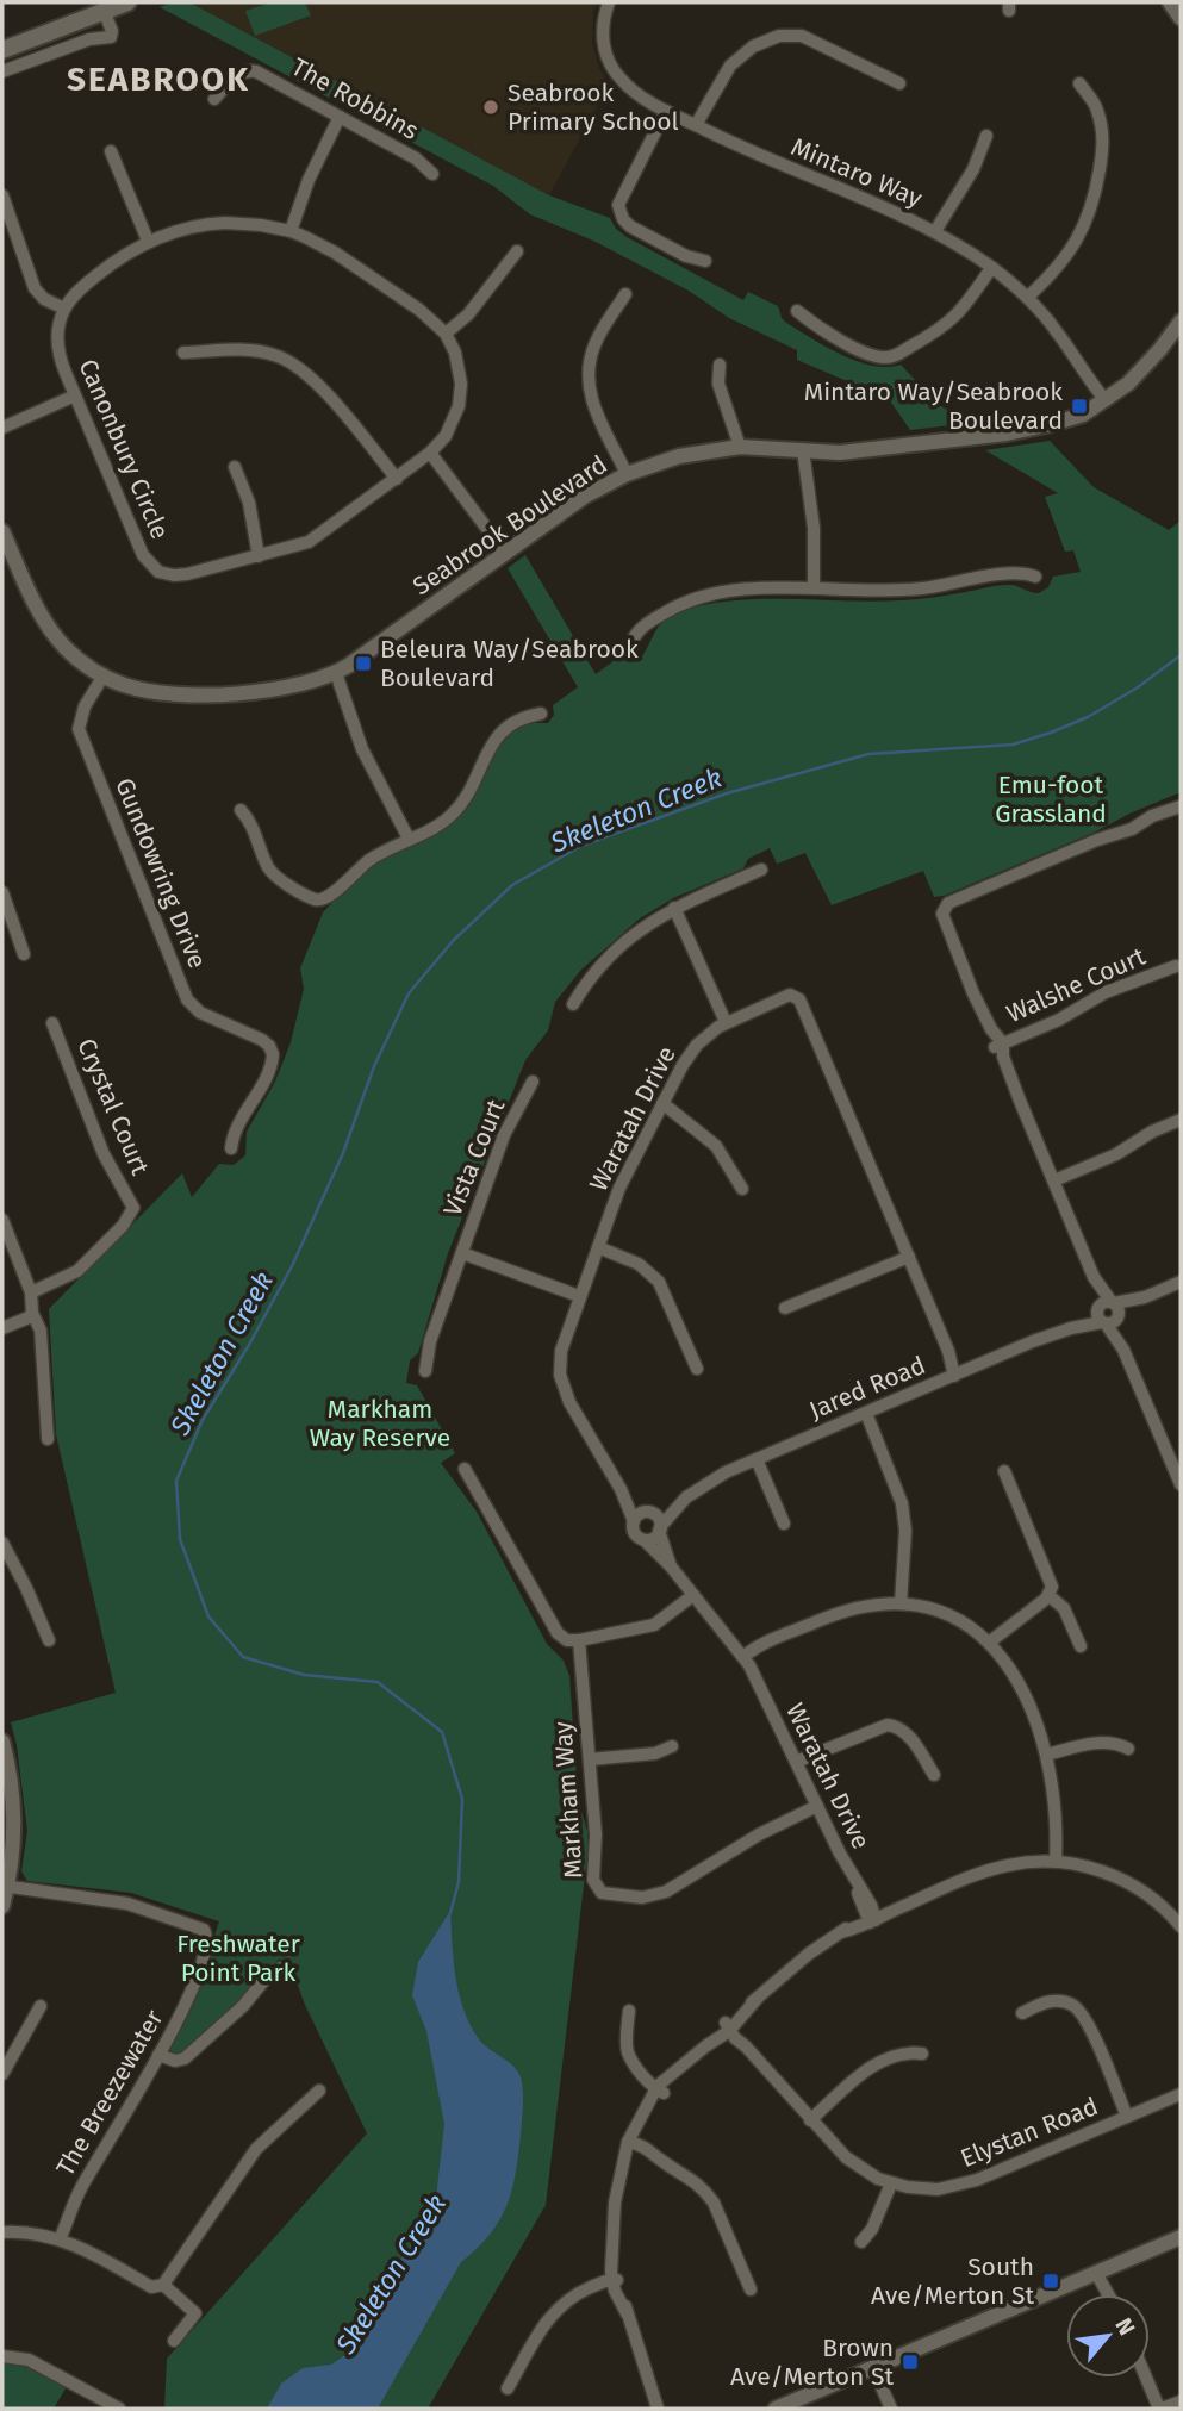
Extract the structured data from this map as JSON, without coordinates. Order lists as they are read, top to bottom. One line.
{"streets":{"street":["The Robbins","Mintaro Way","Canonbury Circle","Seabrook Boulevard","Gundowring Drive","Walshe Court","Crystal Court","Waratah Drive","Vista Court","Jared Road","Markham Way","The Breezewater","Elystan Road"]},"crossings":[["Mintaro Way","Seabrook Boulevard"],["Seabrook Boulevard","Gundowring Drive"],["Waratah Drive","Vista Court"],["Waratah Drive","Jared Road"],["Waratah Drive","Markham Way"]],"districts":["SEABROOK"],"water":["Skeleton Creek"],"parks":["Emu-foot Grassland","Markham Way Reserve","Freshwater Point Park"],"places":{"other":["Seabrook Primary School"],"transit":["Mintaro Way/Seabrook Boulevard","Beleura Way/Seabrook Boulevard","South Ave/Merton St","Brown Ave/Merton St"]},"north":"top right"}
